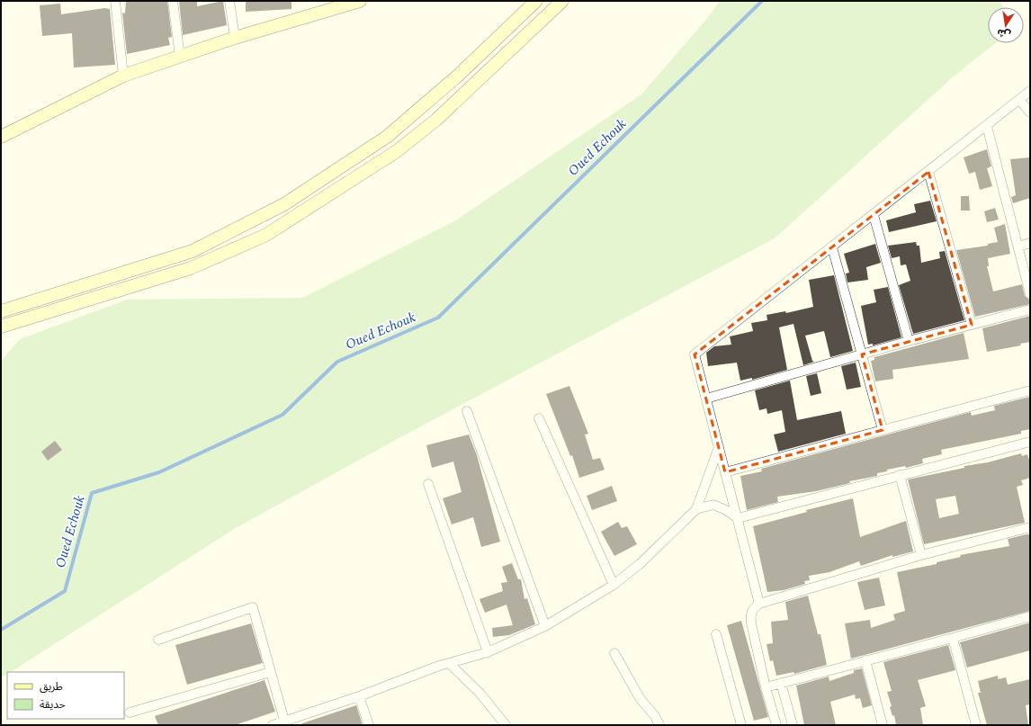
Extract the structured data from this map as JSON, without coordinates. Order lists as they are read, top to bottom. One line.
{"water":["Oued Echouk"],"legend":["طريق","حديقة"],"north":"bottom"}
